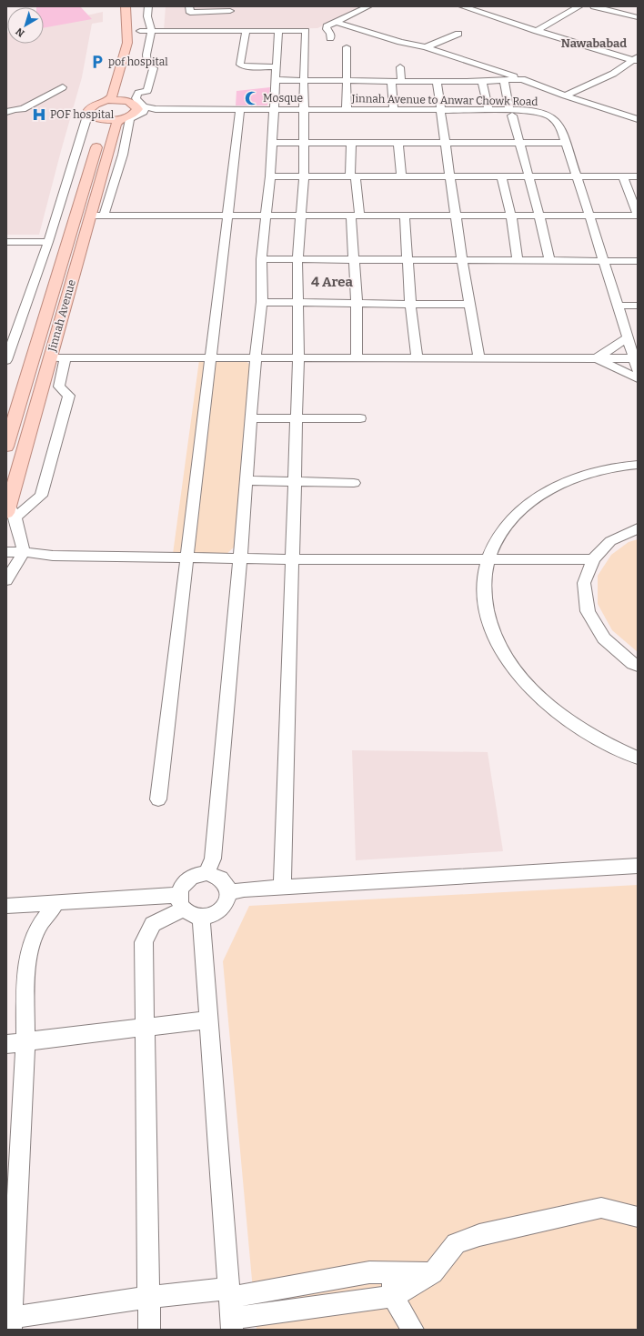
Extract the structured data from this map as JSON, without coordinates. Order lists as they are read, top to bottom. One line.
{"streets":{"main road":["Jinnah Avenue"],"street":["Jinnah Avenue to Anwar Chowk Road"]},"crossings":[["Jinnah Avenue to Anwar Chowk Road","Jinnah Avenue"]],"districts":["Nawababad","4 Area"],"places":{"parking":["pof hospital"],"mosque":["Mosque"],"hospital":["POF hospital"]},"north":"bottom left"}
